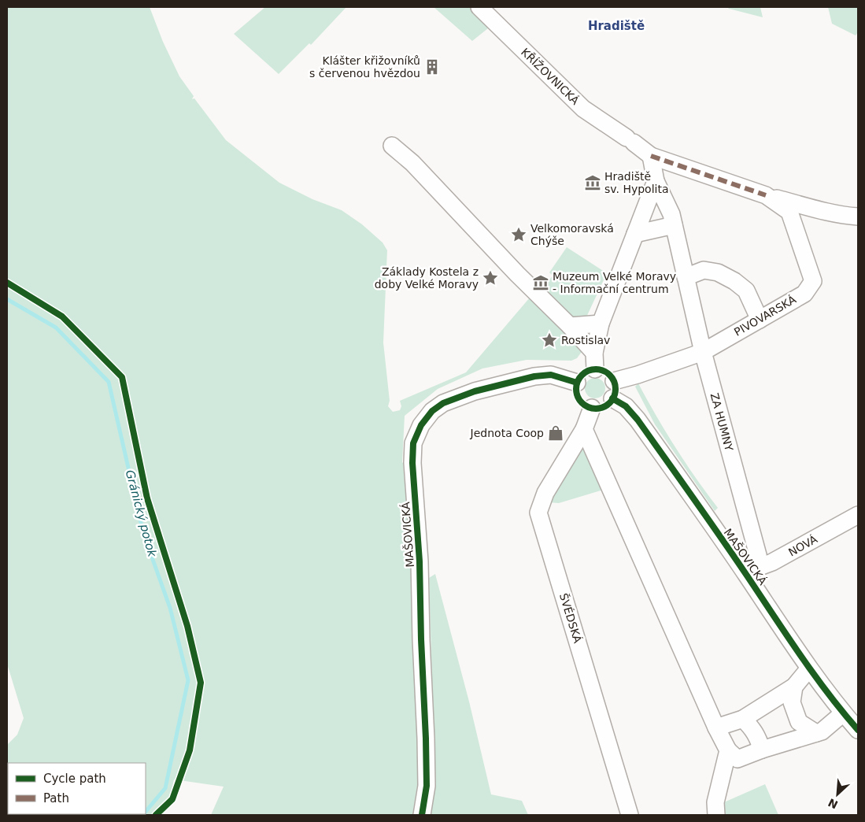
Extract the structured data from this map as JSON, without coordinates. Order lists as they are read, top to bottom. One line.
{"streets":{"street":["KŘÍŽOVNICKÁ","PIVOVARSKÁ","ZA HUMNY","MAŠOVICKÁ","NOVÁ","ŠVÉDSKÁ"]},"crossings":[["KŘÍŽOVNICKÁ","PIVOVARSKÁ"],["PIVOVARSKÁ","ZA HUMNY"],["PIVOVARSKÁ","MAŠOVICKÁ"],["PIVOVARSKÁ","ŠVÉDSKÁ"],["ZA HUMNY","MAŠOVICKÁ"],["ZA HUMNY","NOVÁ"],["MAŠOVICKÁ","NOVÁ"],["MAŠOVICKÁ","ŠVÉDSKÁ"]],"districts":["Hradiště"],"water":["Gránický potok"],"places":{"building":["Klášter křižovníků s červenou hvězdou"],"museum":["Hradiště sv. Hypolita","Muzeum Velké Moravy - Informační centrum"],"place":["Velkomoravská Chýše","Základy Kostela z doby Velké Moravy","Rostislav"],"shop":["Jednota Coop"]},"legend":["Cycle path","Path"],"north":"bottom left"}
